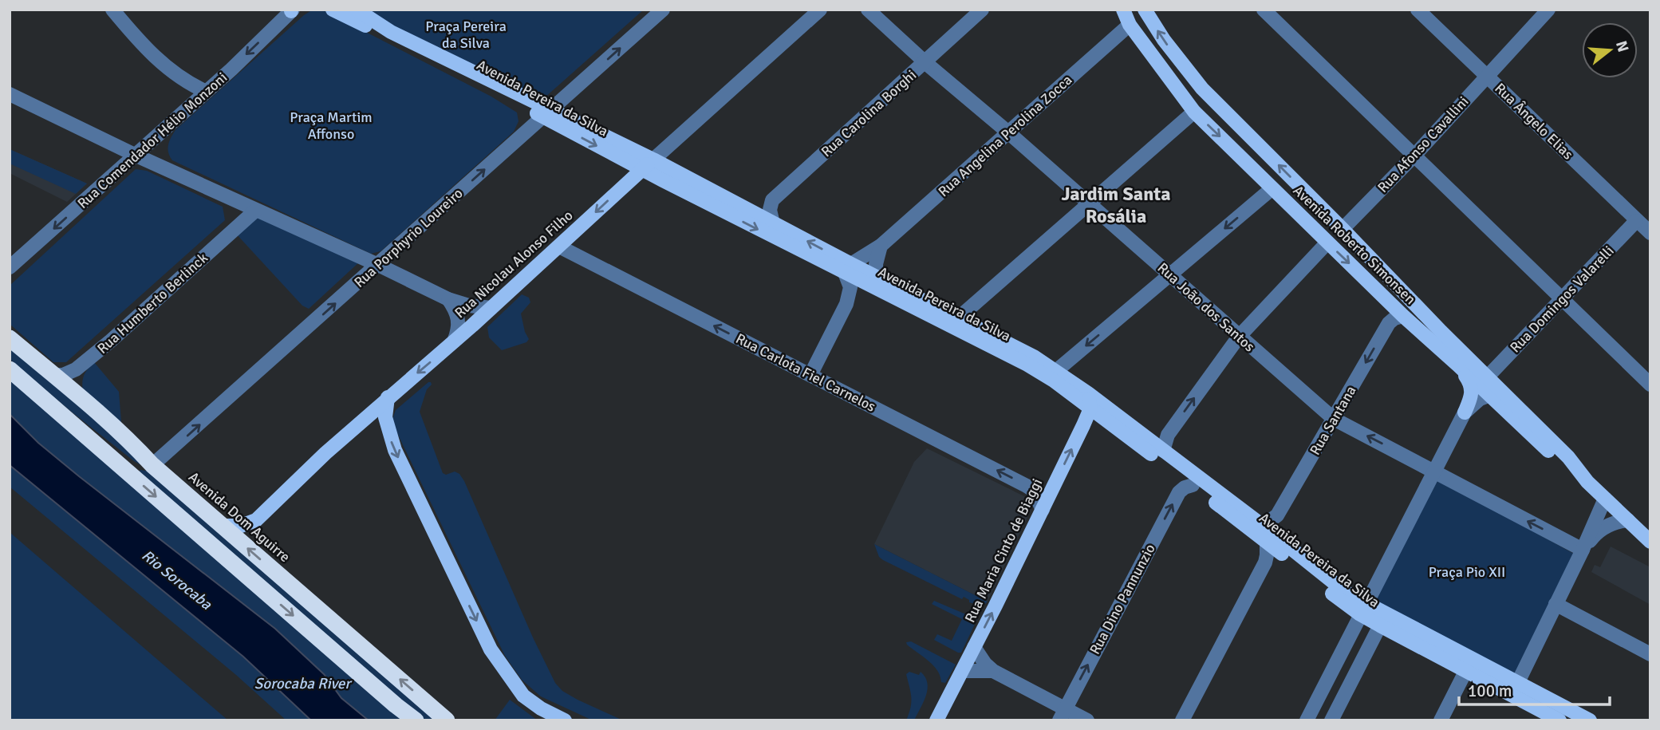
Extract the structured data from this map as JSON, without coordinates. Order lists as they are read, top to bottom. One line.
{"streets":{"highway":["Avenida Dom Aguirre"],"main road":["Avenida Pereira da Silva","Avenida Roberto Simonsen","Rua Nicolau Alonso Filho","Rua Maria Cinto de Biaggi"],"street":["Rua Carolina Borghi","Rua Ângelo Elias","Rua Angelina Perolina Zocca","Rua Comendador Hélio Monzoni","Rua Afonso Cavallini","Rua Porphyrio Loureiro","Rua Domingos Valarelli","Rua Humberto Berlinck","Rua João dos Santos","Rua Carlota Fiel Carnelos","Rua Santana","Rua Dino Pannunzio"]},"crossings":[["Avenida Pereira da Silva","Rua Carolina Borghi"],["Avenida Pereira da Silva","Rua Angelina Perolina Zocca"],["Avenida Pereira da Silva","Rua Porphyrio Loureiro"],["Avenida Pereira da Silva","Rua Nicolau Alonso Filho"],["Avenida Pereira da Silva","Rua Santana"],["Avenida Pereira da Silva","Rua Maria Cinto de Biaggi"],["Avenida Pereira da Silva","Rua Dino Pannunzio"],["Rua Carolina Borghi","Rua João dos Santos"],["Rua Ângelo Elias","Rua Afonso Cavallini"],["Rua Ângelo Elias","Rua Domingos Valarelli"],["Rua Angelina Perolina Zocca","Avenida Roberto Simonsen"],["Rua Angelina Perolina Zocca","Rua João dos Santos"],["Rua Afonso Cavallini","Avenida Roberto Simonsen"],["Rua Porphyrio Loureiro","Avenida Dom Aguirre"],["Avenida Roberto Simonsen","Rua Domingos Valarelli"],["Avenida Roberto Simonsen","Rua Santana"],["Rua Nicolau Alonso Filho","Rua Carlota Fiel Carnelos"],["Rua Nicolau Alonso Filho","Avenida Dom Aguirre"],["Rua João dos Santos","Rua Santana"],["Rua Carlota Fiel Carnelos","Rua Maria Cinto de Biaggi"]],"one_way":["Rua Comendador Hélio Monzoni","Rua Porphyrio Loureiro","Rua Carlota Fiel Carnelos","Rua Maria Cinto de Biaggi"],"districts":["Jardim Santa Rosália"],"water":["Rio Sorocaba","Sorocaba River"],"parks":["Praça Pereira da Silva","Praça Martim Affonso","Praça Pio XII"],"scale_bar":"100 m","north":"right"}
